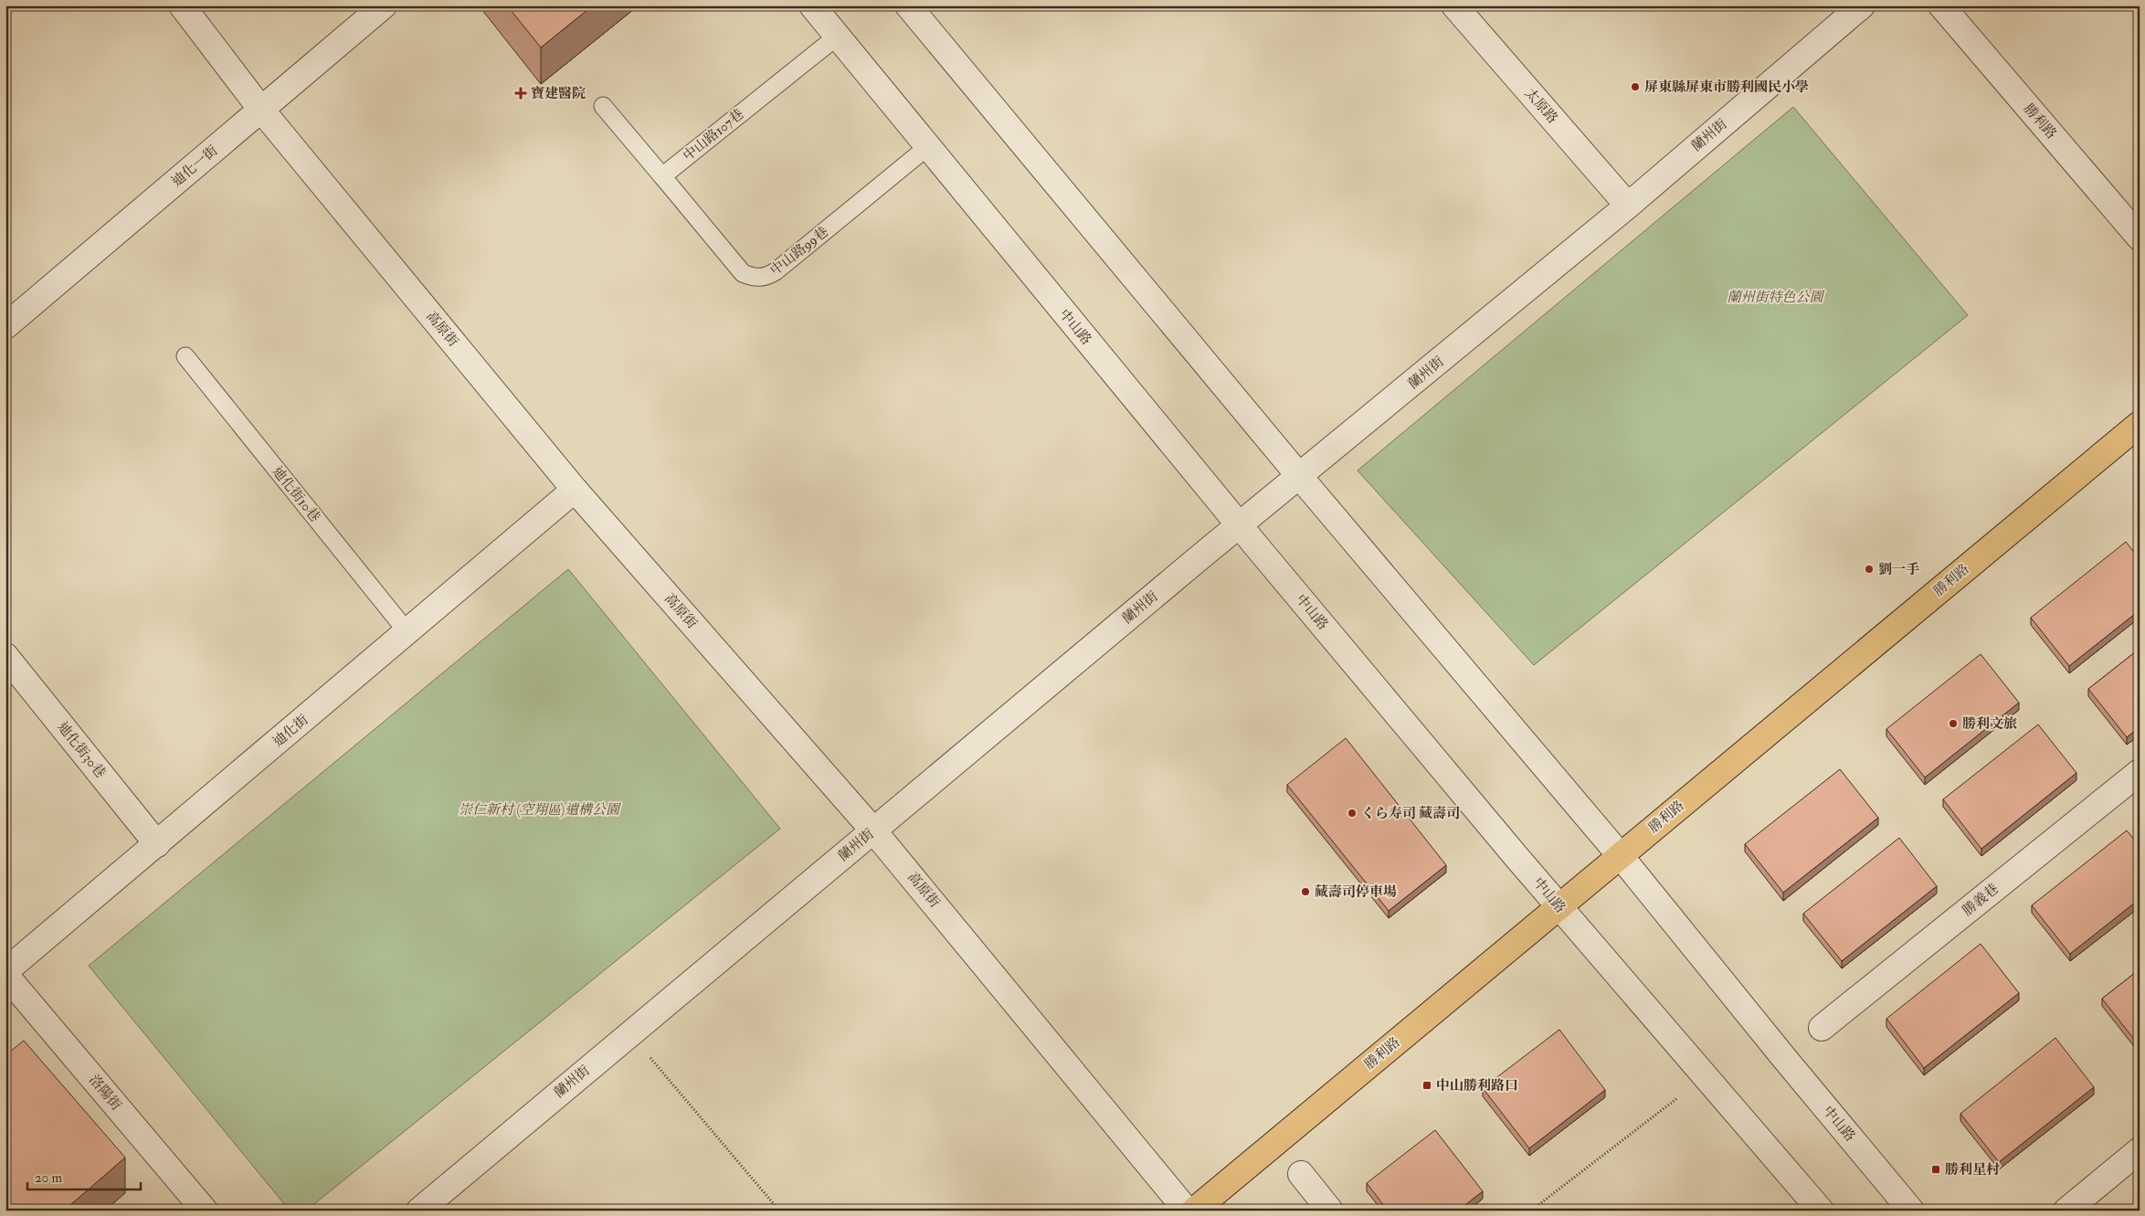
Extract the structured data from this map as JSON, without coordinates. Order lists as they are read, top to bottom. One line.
{"streets":{"main road":["勝利路"],"street":["太原路","蘭州街","迪化一街","中山路","高原街","迪化街","迪化街30巷","勝義巷","洛陽街"],"lane":["中山路107巷","中山路99巷","迪化街10巷"]},"crossings":[["太原路","蘭州街"],["勝利路","中山路"],["中山路107巷","中山路99巷"],["中山路107巷","中山路"],["蘭州街","中山路"],["蘭州街","高原街"],["迪化一街","高原街"],["中山路99巷","中山路"],["高原街","迪化街"],["迪化街10巷","迪化街"],["迪化街","迪化街30巷"],["迪化街","洛陽街"]],"parks":["蘭州街特色公園","崇仁新村 (空翔區)遺構公園"],"places":{"other":["屏東縣屏東市勝利國民小學","劉一手","勝利文旅","くら寿司 藏壽司","藏壽司停車場"],"health":["寶建醫院"],"transit":["中山勝利路口","勝利星村"]},"scale_bar":"20 m"}
